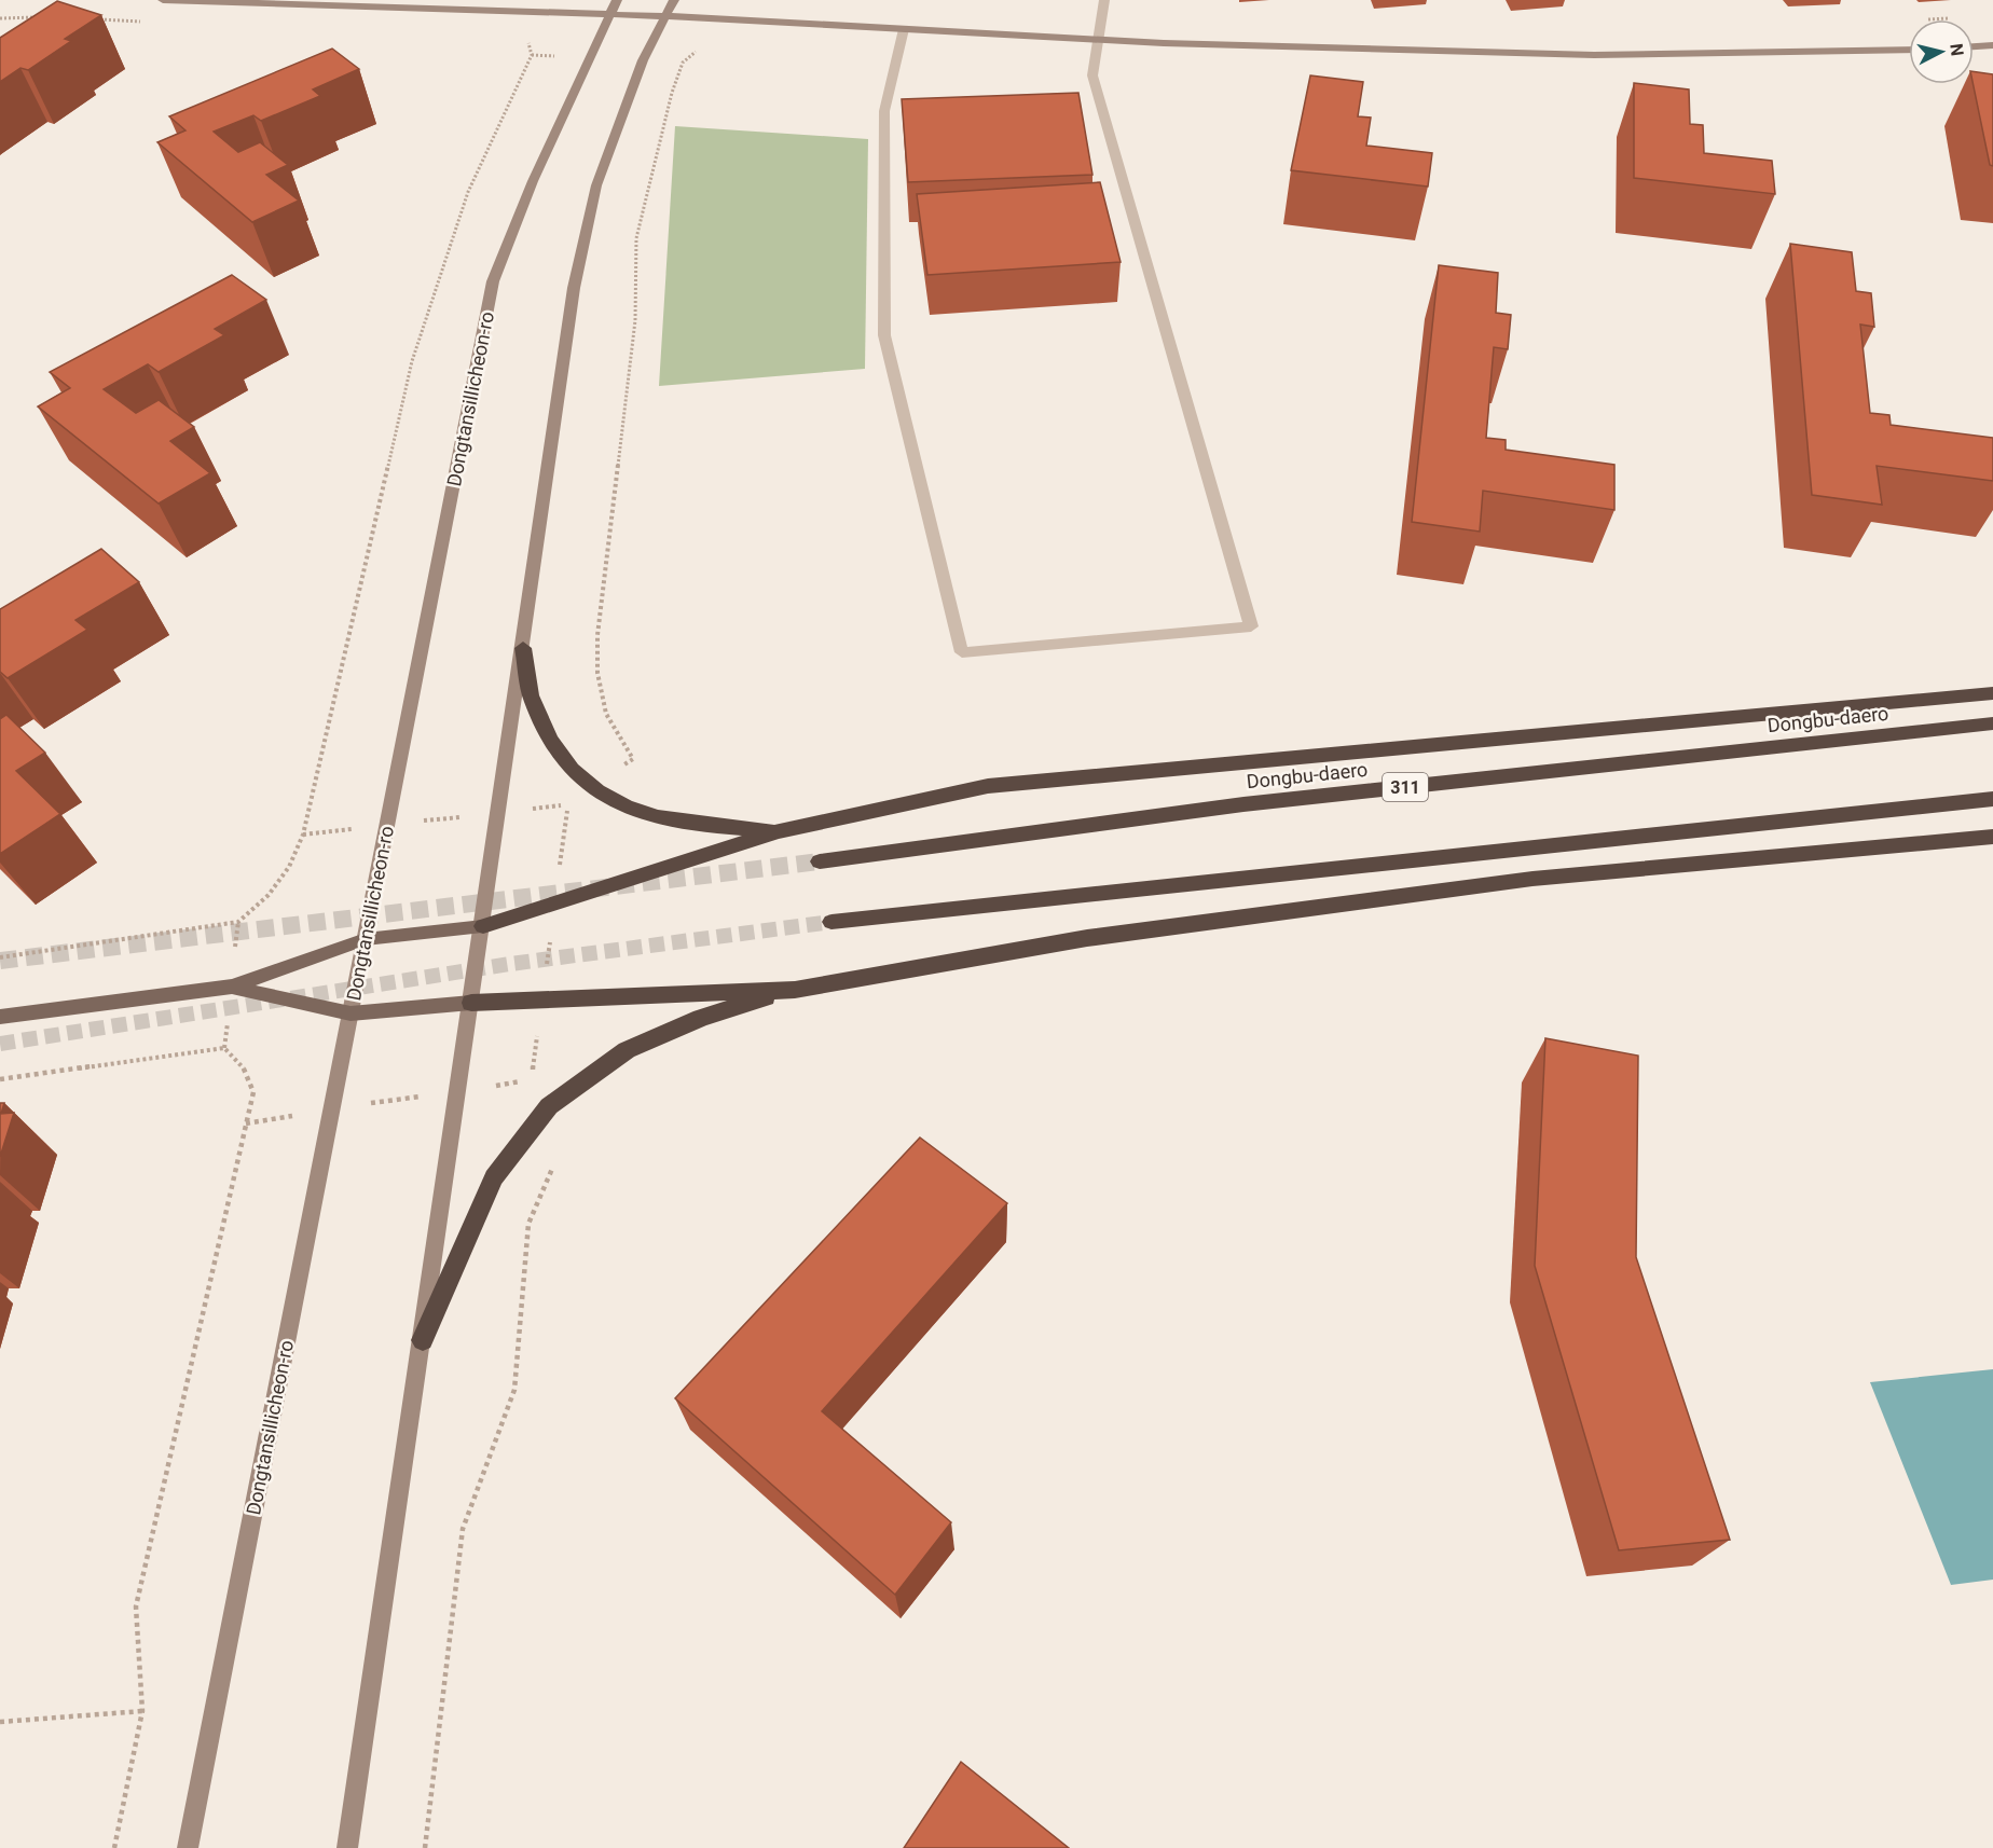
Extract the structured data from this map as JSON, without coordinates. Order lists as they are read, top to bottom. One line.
{"streets":{"highway":["Dongbu-daero","311"],"street":["Dongtansillicheon-ro"]},"north":"right"}
